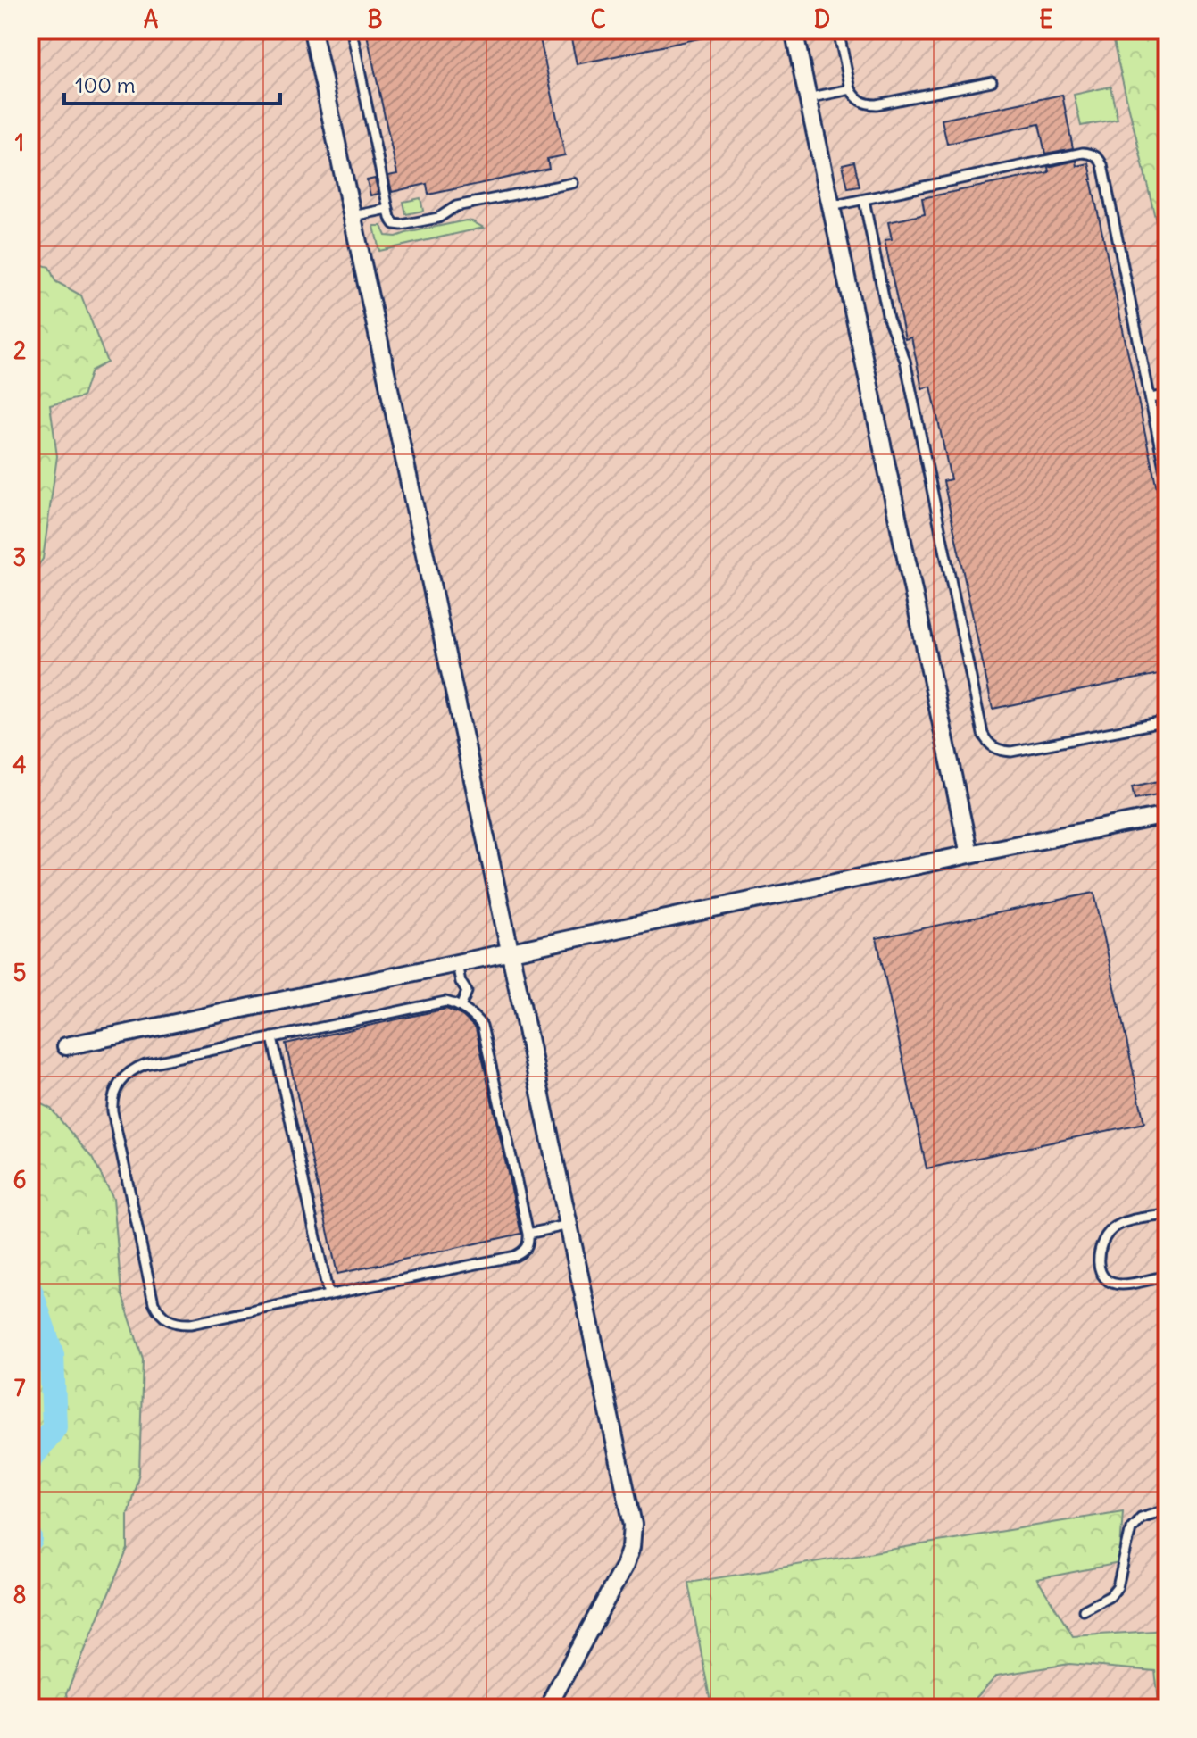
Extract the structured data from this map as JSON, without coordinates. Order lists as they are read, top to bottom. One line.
{"scale_bar":"100 m","grid":{"columns":["A","B","C","D","E"],"rows":["1","2","3","4","5","6","7","8"]}}
